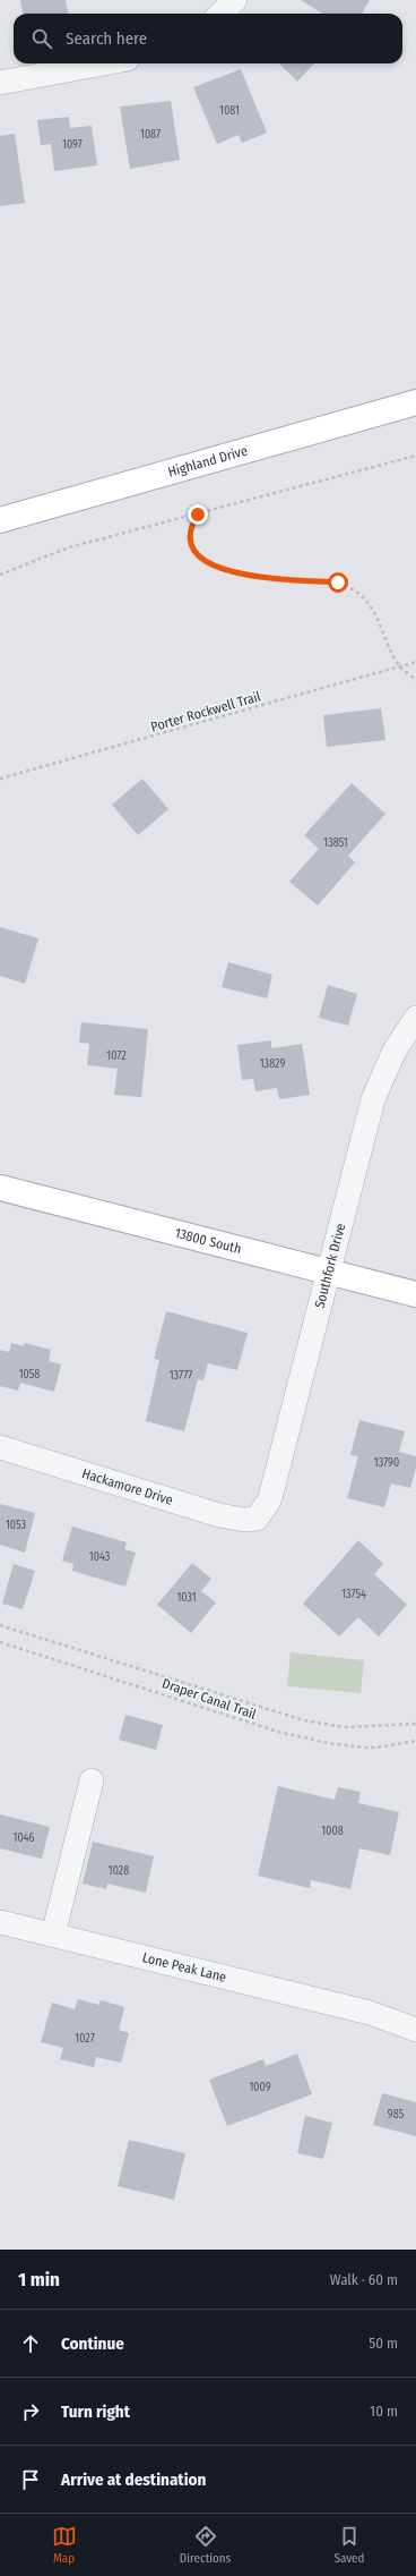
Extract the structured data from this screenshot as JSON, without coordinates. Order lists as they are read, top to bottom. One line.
{"streets":{"main road":["Highland Drive","13800 South"],"street":["Southfork Drive","Hackamore Drive","Lone Peak Lane"],"path":["Porter Rockwell Trail","Draper Canal Trail"]},"crossings":[["13800 South","Southfork Drive"],["Southfork Drive","Hackamore Drive"]],"house_numbers":["1081","1087","1097","13851","1072","13829","1058","13777","13790","1053","1043","13754","1031","1008","1046","1028","1027","1009","985"],"page":{"search":"Search here","heading":["1 min","Walk · 60 m"],"list":[["Continue","50 m"],["Turn right","10 m"],"Arrive at destination"],"nav":["Map","Directions","Saved"]}}
